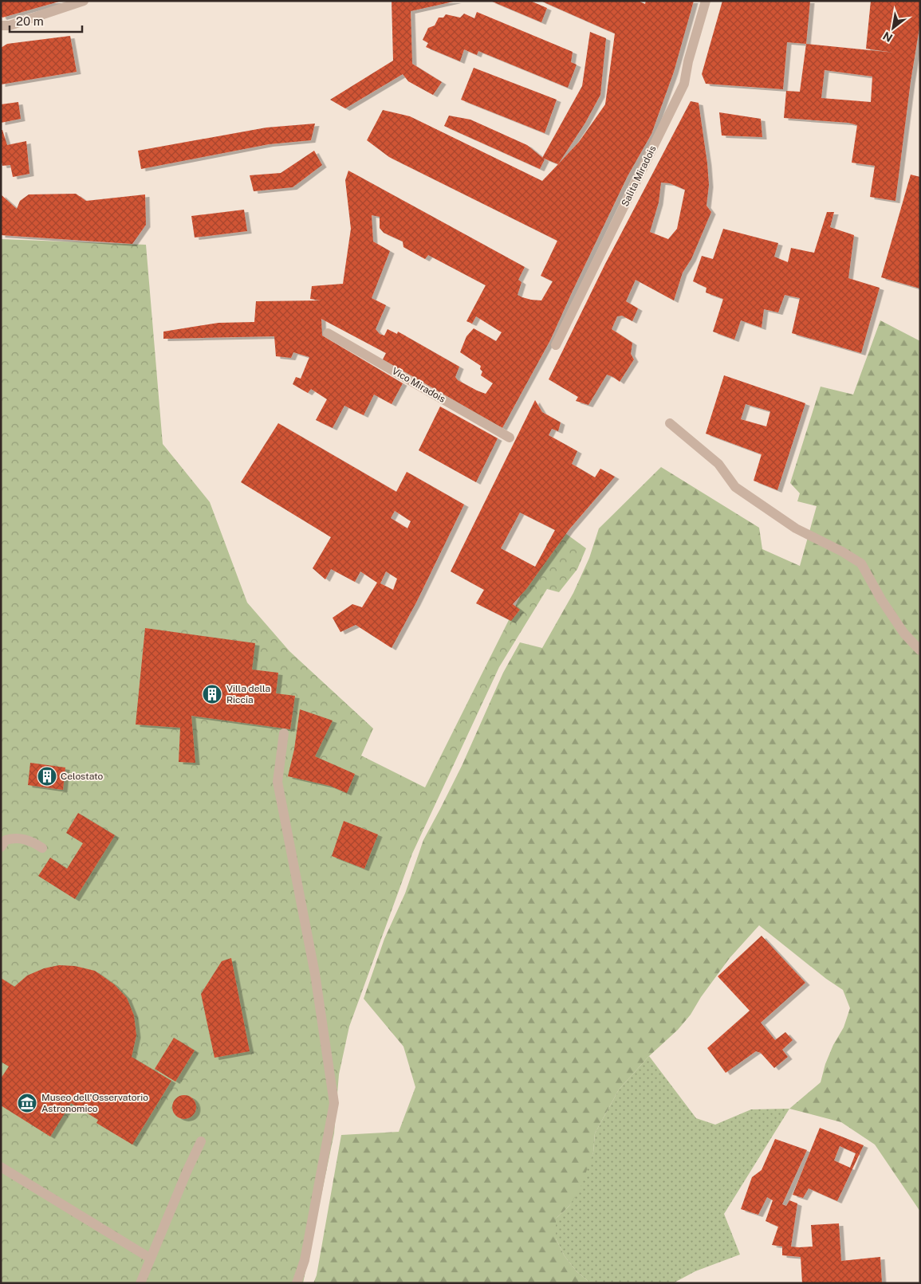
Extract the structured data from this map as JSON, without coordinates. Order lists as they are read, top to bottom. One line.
{"streets":{"street":["Salita Miradois","Vico Miradois"]},"places":{"building":["Villa della Riccia","Celostato"],"museum":["Museo dell'Osservatorio Astronomico"]},"scale_bar":"20 m","north":"bottom left"}
